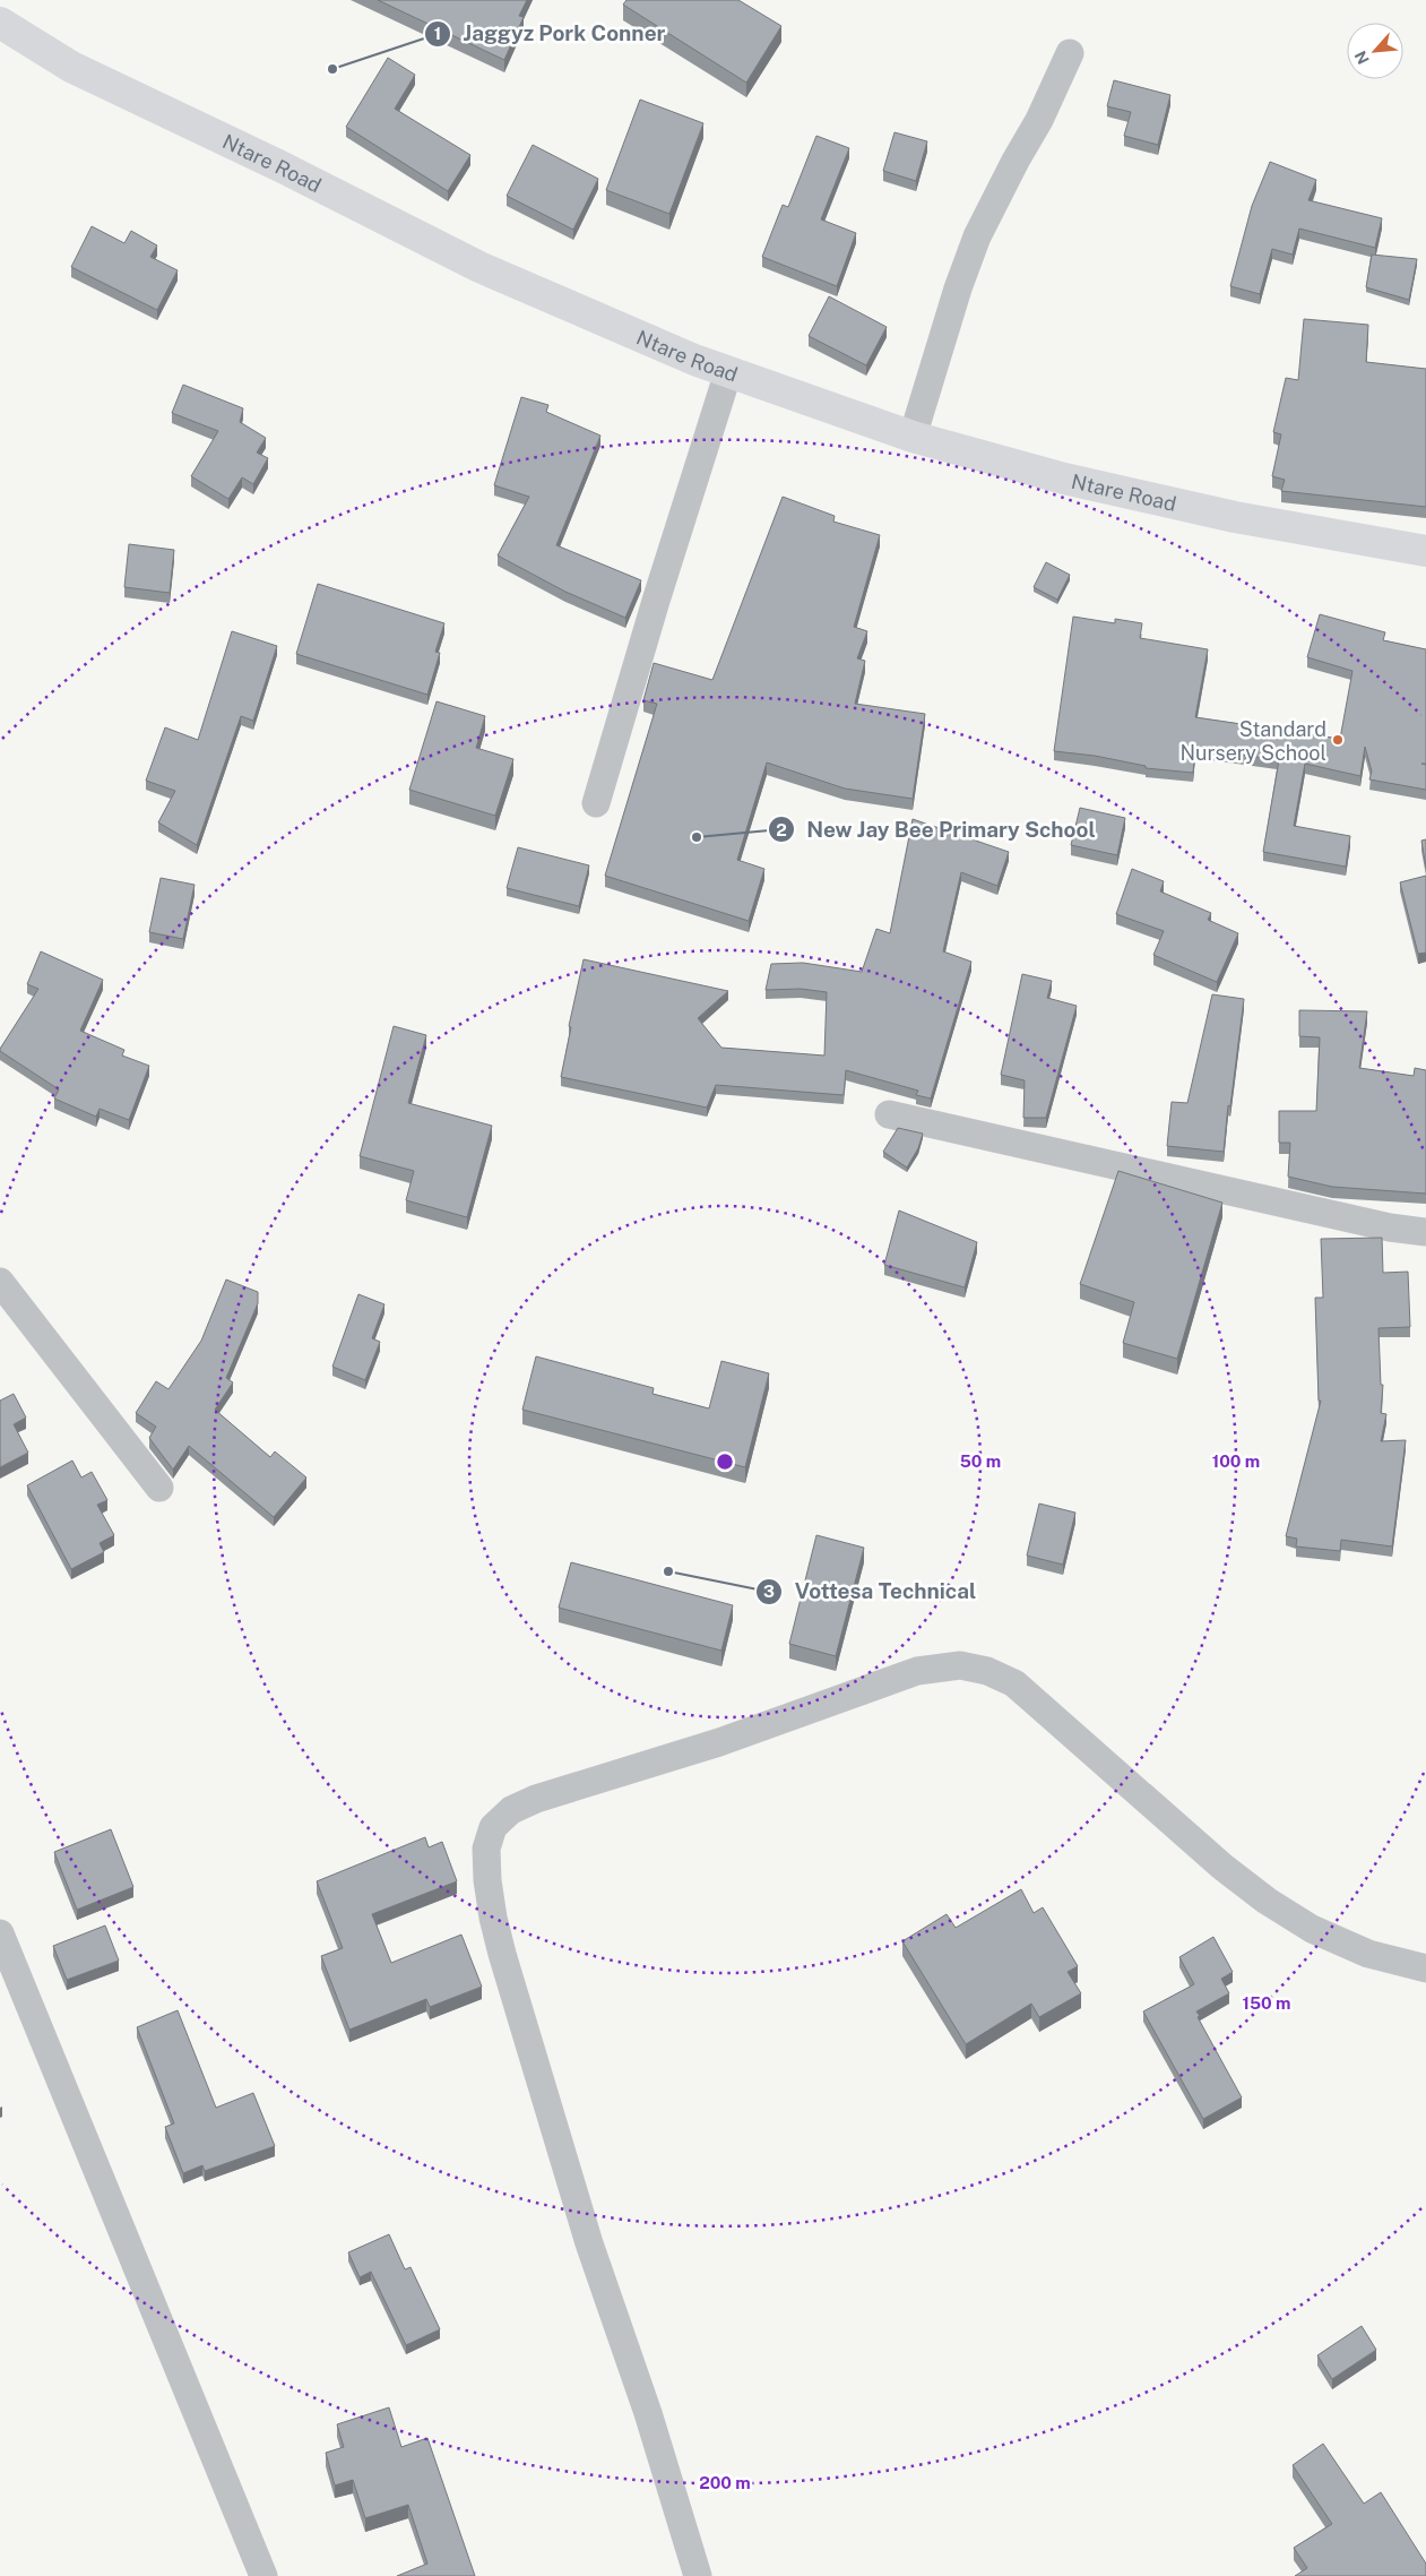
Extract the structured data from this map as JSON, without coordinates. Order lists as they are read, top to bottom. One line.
{"streets":{"main road":["Ntare Road"]},"places":["Jaggyz Pork Conner","Standard Nursery School","New Jay Bee Primary School","Vottesa Technical"],"north":"bottom left","rings":["50 m","100 m","150 m","200 m"]}
